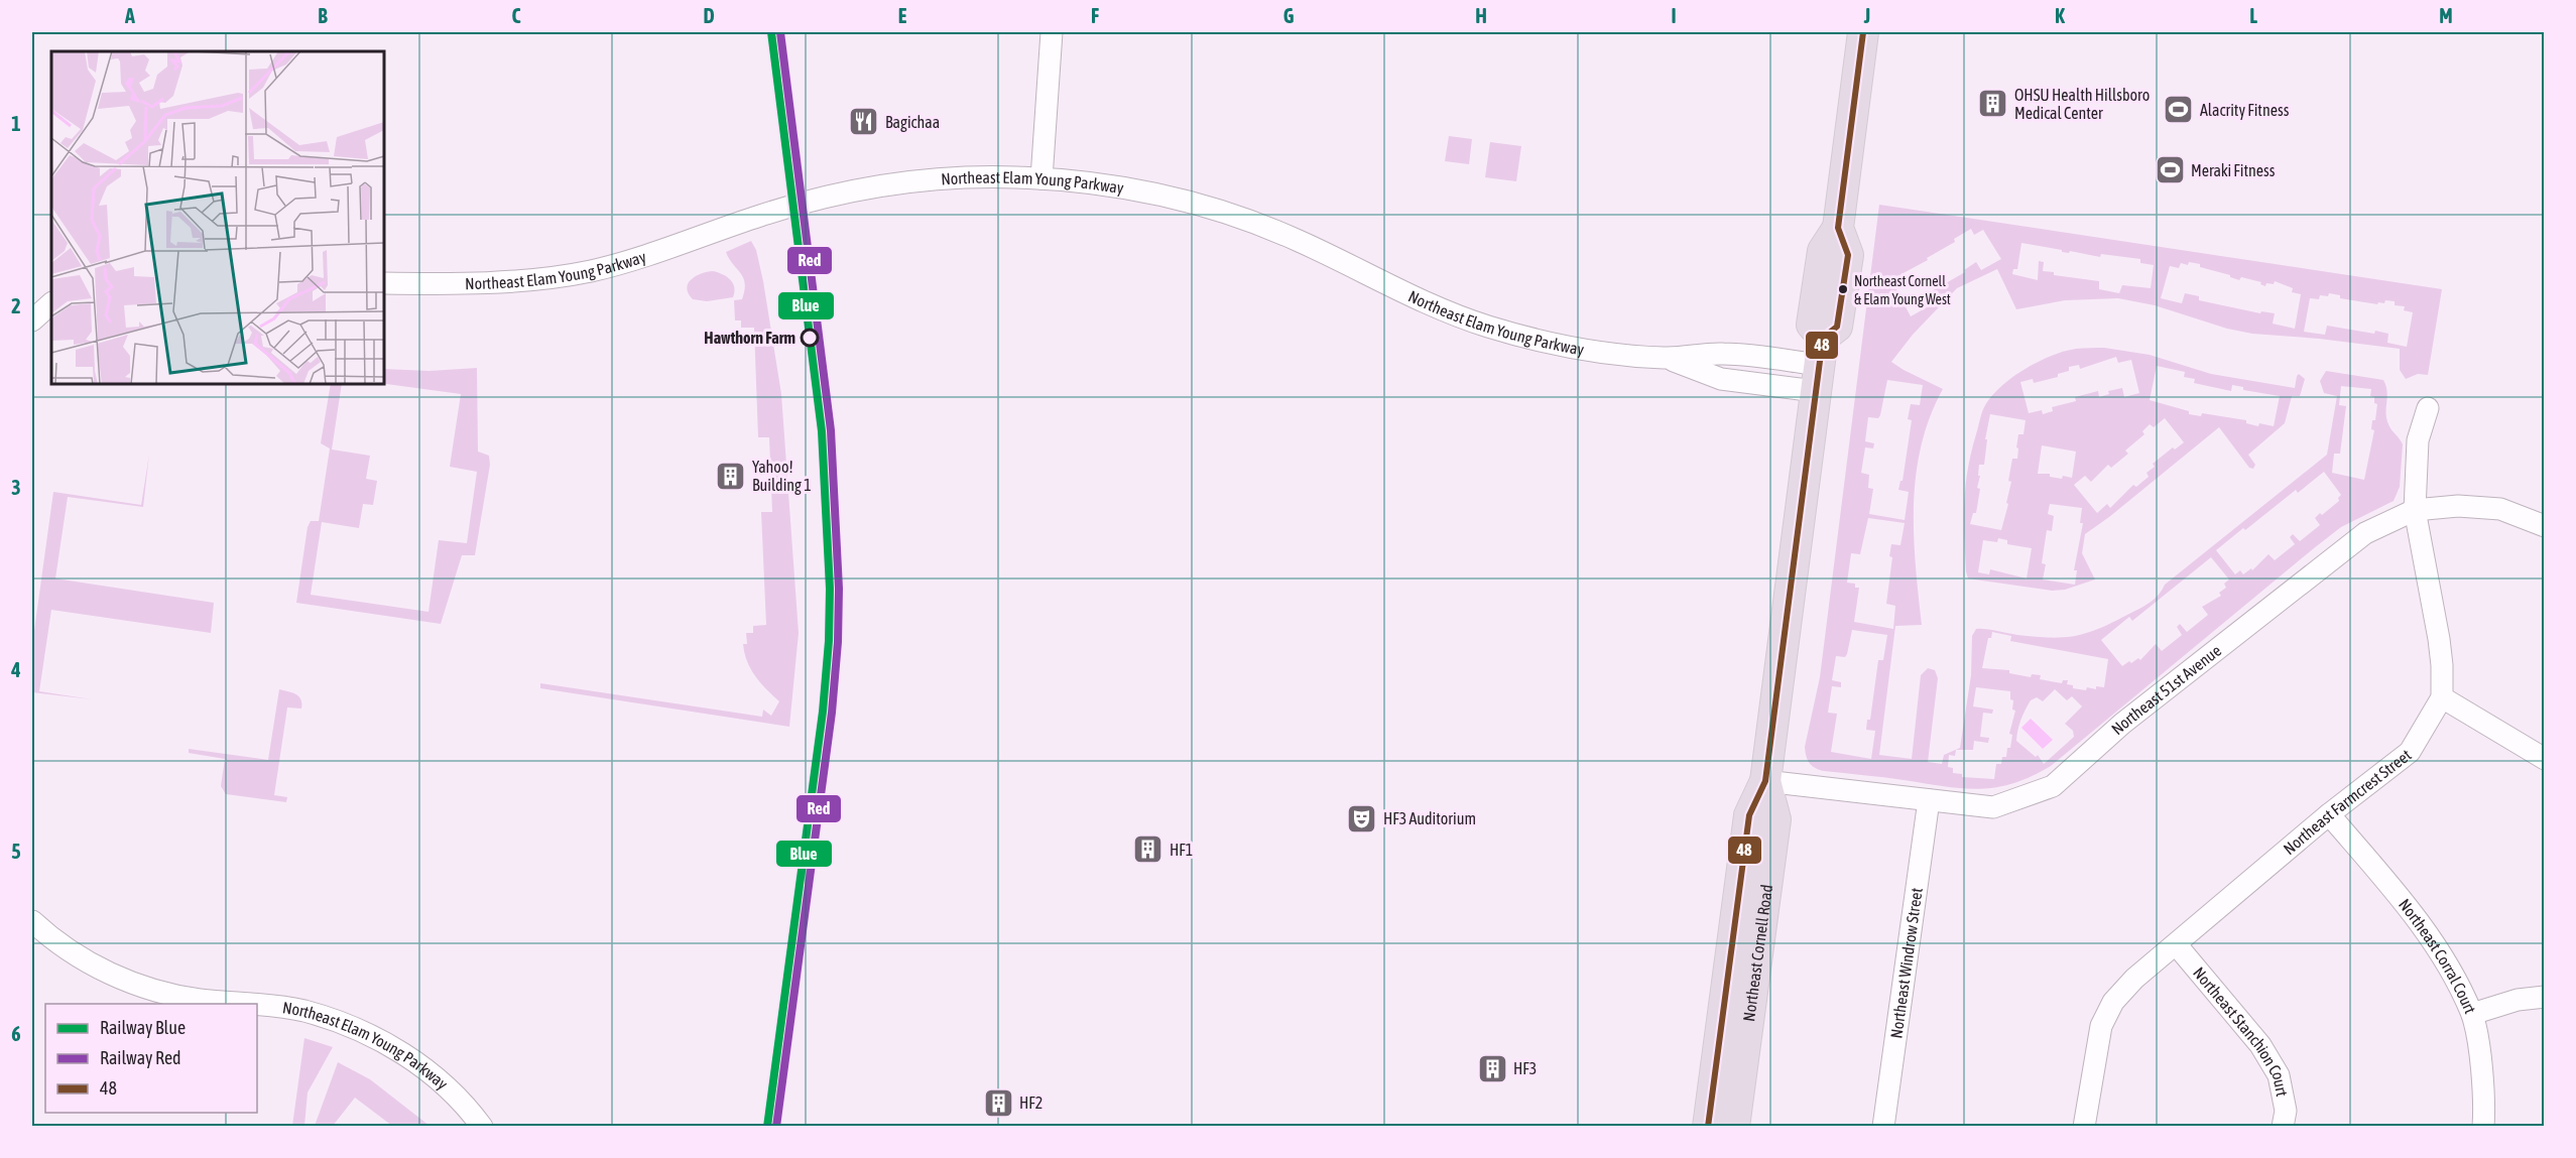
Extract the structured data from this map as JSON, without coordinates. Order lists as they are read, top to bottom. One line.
{"streets":{"highway":["Northeast Cornell Road"],"street":["Northeast Elam Young Parkway","Northeast 51st Avenue","Northeast Farmcrest Street","Northeast Corral Court","Northeast Windrow Street","Northeast Stanchion Court"]},"crossings":[["Northeast Elam Young Parkway","Northeast Cornell Road"],["Northeast 51st Avenue","Northeast Farmcrest Street"],["Northeast 51st Avenue","Northeast Cornell Road"],["Northeast 51st Avenue","Northeast Windrow Street"],["Northeast Farmcrest Street","Northeast Corral Court"],["Northeast Farmcrest Street","Northeast Stanchion Court"]],"places":{"building":["OHSU Health Hillsboro Medical Center","Yahoo! Building 1","HF1","HF3","HF2"],"sports":["Alacrity Fitness","Meraki Fitness"],"restaurant":["Bagichaa"],"other":["Northeast Cornell & Elam Young West","Hawthorn Farm"],"theatre":["HF3 Auditorium"]},"lines":["rail line Blue","rail line Red","transit line 48"],"legend":["Railway Blue","Railway Red","48"],"grid":{"columns":["A","B","C","D","E","F","G","H","I","J","K","L","M"],"rows":["1","2","3","4","5","6"]}}
